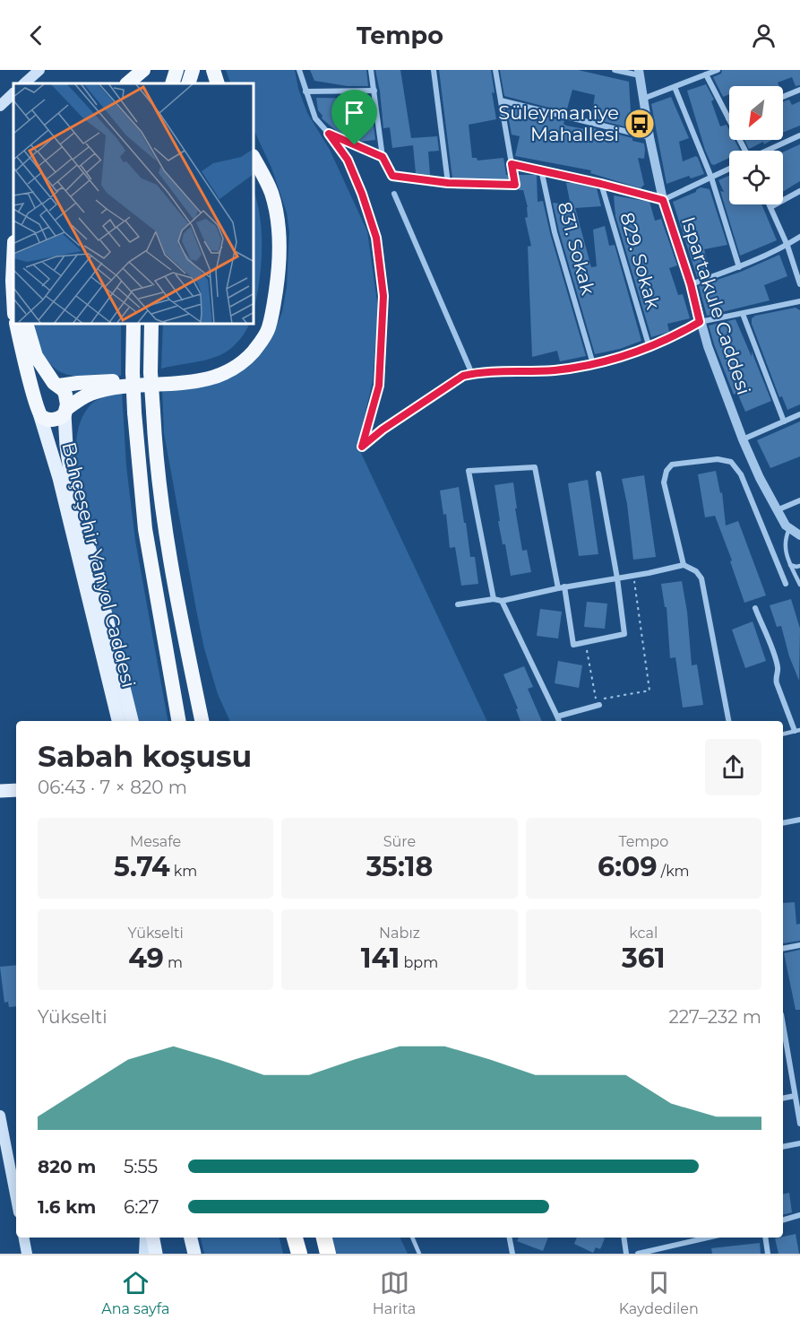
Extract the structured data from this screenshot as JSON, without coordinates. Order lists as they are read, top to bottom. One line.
{"streets":{"main road":["Bahçeşehir Yanyol Caddesi"],"street":["831. Sokak","829. Sokak","Ispartakule Caddesi"]},"places":{"bus stop":["Süleymaniye Mahallesi"]},"north":"bottom left","page":{"header":"Tempo","heading":["Sabah koşusu","06:43 · 7 × 820 m"],"stats":[["Mesafe","5.74 km"],["Süre","35:18"],["Tempo","6:09 /km"],["Yükselti","49 m"],["Nabız","141 bpm"],["kcal","361"]],"chart":["Yükselti","227–232 m"],"list":[{"name":"820 m","note":"5:55"},{"name":"1.6 km","note":"6:27"}],"tabs":["Ana sayfa","Harita","Kaydedilen"]}}
